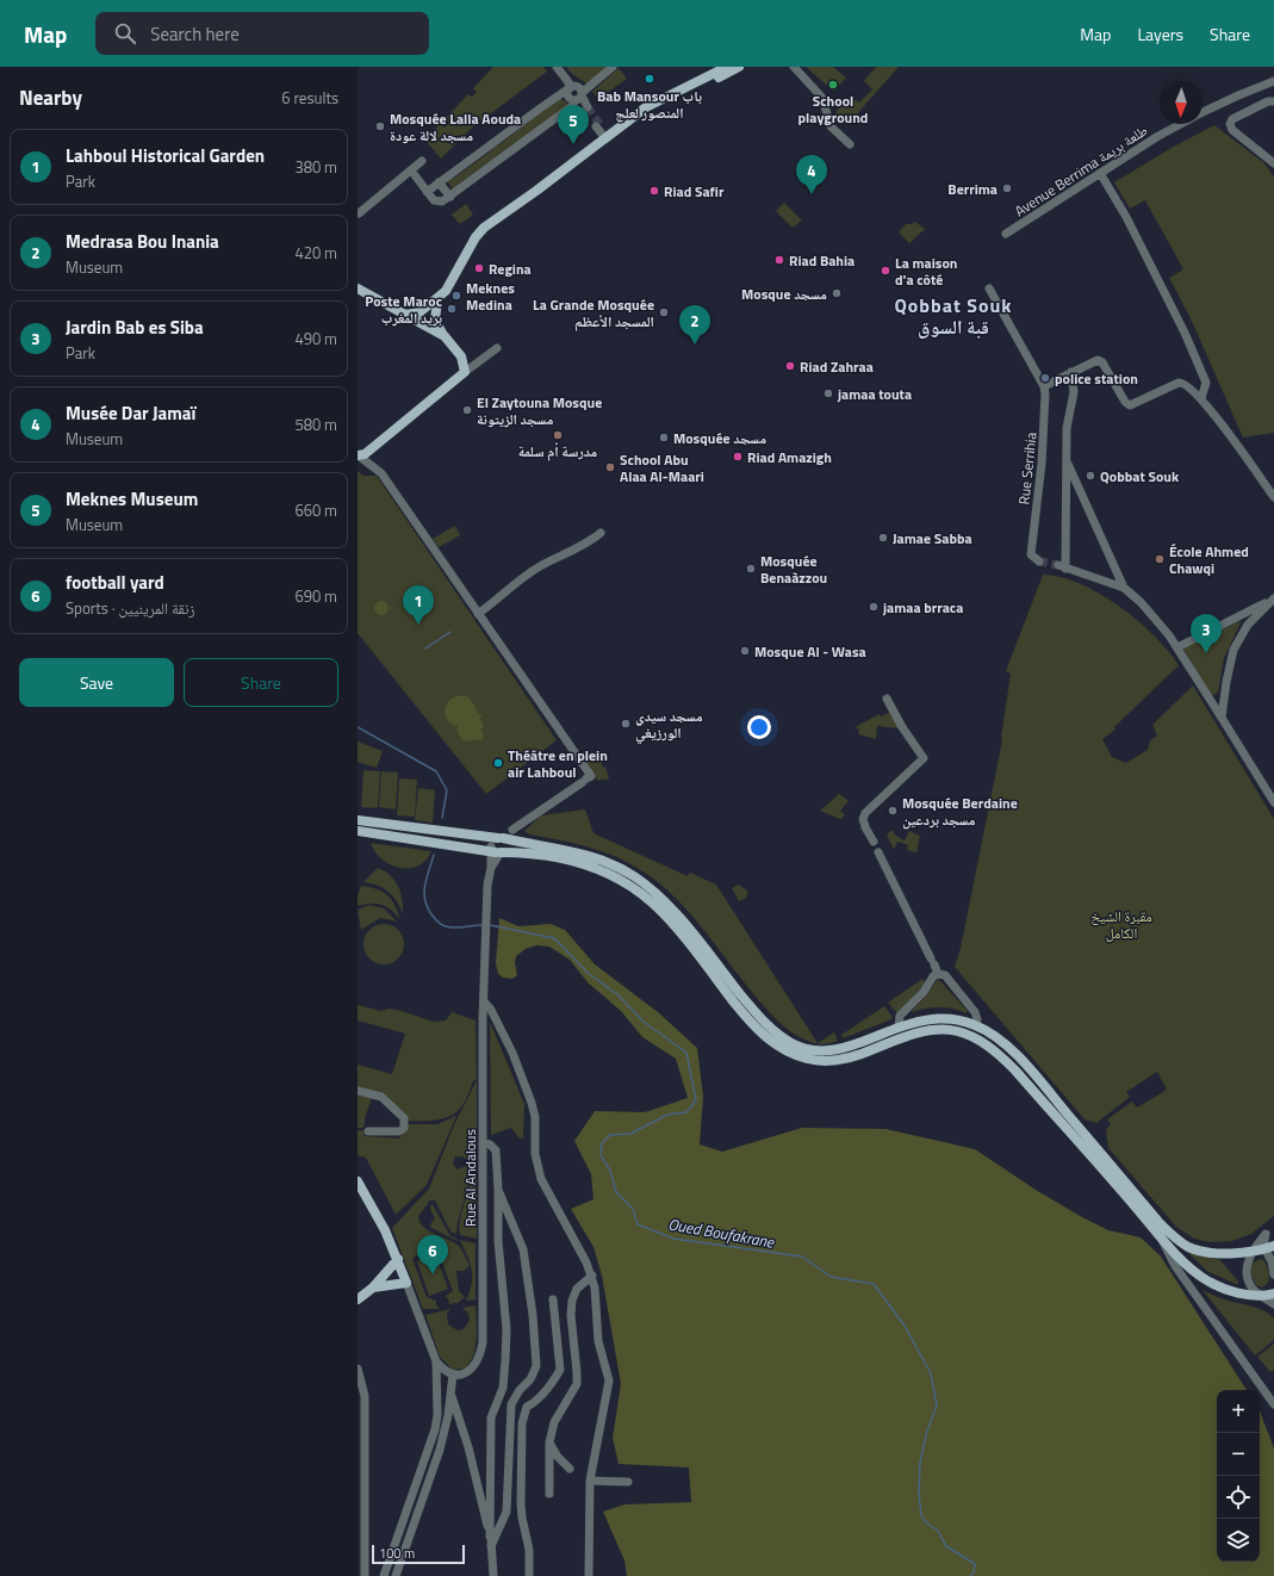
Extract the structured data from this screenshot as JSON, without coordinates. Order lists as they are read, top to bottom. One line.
{"streets":{"street":["Avenue Berrima طلعة بريمة","Rue Serrihia","Rue Al Andalous"]},"districts":["Qobbat Souk قبة السوق"],"water":["Oued Boufakrane"],"parks":["مقبرة الشيخ الكامل"],"places":["Bab Mansour باب المنصور لعلج","School playground","Mosquée Lalla Aouda مسجد لالة عودة","Berrima","Riad Safir","Riad Bahia","Regina","La maison d'a côté","Mosque مسجد","Meknes Medina","Poste Maroc بريد المغرب","La Grande Mosquée المسجد الأعظم","Riad Zahraa","police station","jamaa touta","El Zaytouna Mosque مسجد الزيتونة","مدرسة أم سلمة","Mosquée مسجد","Riad Amazigh","School Abu Alaa Al-Maari","Qobbat Souk","Jamae Sabba","École Ahmed Chawqi","Mosquée Benaàzzou","jamaa brraca","Mosque Al - Wasa","مسجد سيدي الورزيغي","Théâtre en plein air Lahboul","Mosquée Berdaine مسجد بردعين"],"scale_bar":"100 m","north":"bottom","page":{"header":"Map","search":"Search here","nav":["Map","Layers","Share"],"heading":["Nearby","6 results"],"pins":["5","4","2","1","3","6"],"list":[{"mark":"1","name":"Lahboul Historical Garden","note":"Park","value":"380 m"},{"mark":"2","name":"Medrasa Bou Inania","note":"Museum","value":"420 m"},{"mark":"3","name":"Jardin Bab es Siba","note":"Park","value":"490 m"},{"mark":"4","name":"Musée Dar Jamaï","note":"Museum","value":"580 m"},{"mark":"5","name":"Meknes Museum","note":"Museum","value":"660 m"},{"mark":"6","name":"football yard","note":"Sports · زنقة المرينيين","value":"690 m"}],"buttons":["Save","Share"],"map_buttons":["+","−"],"scale":"100 m"}}
